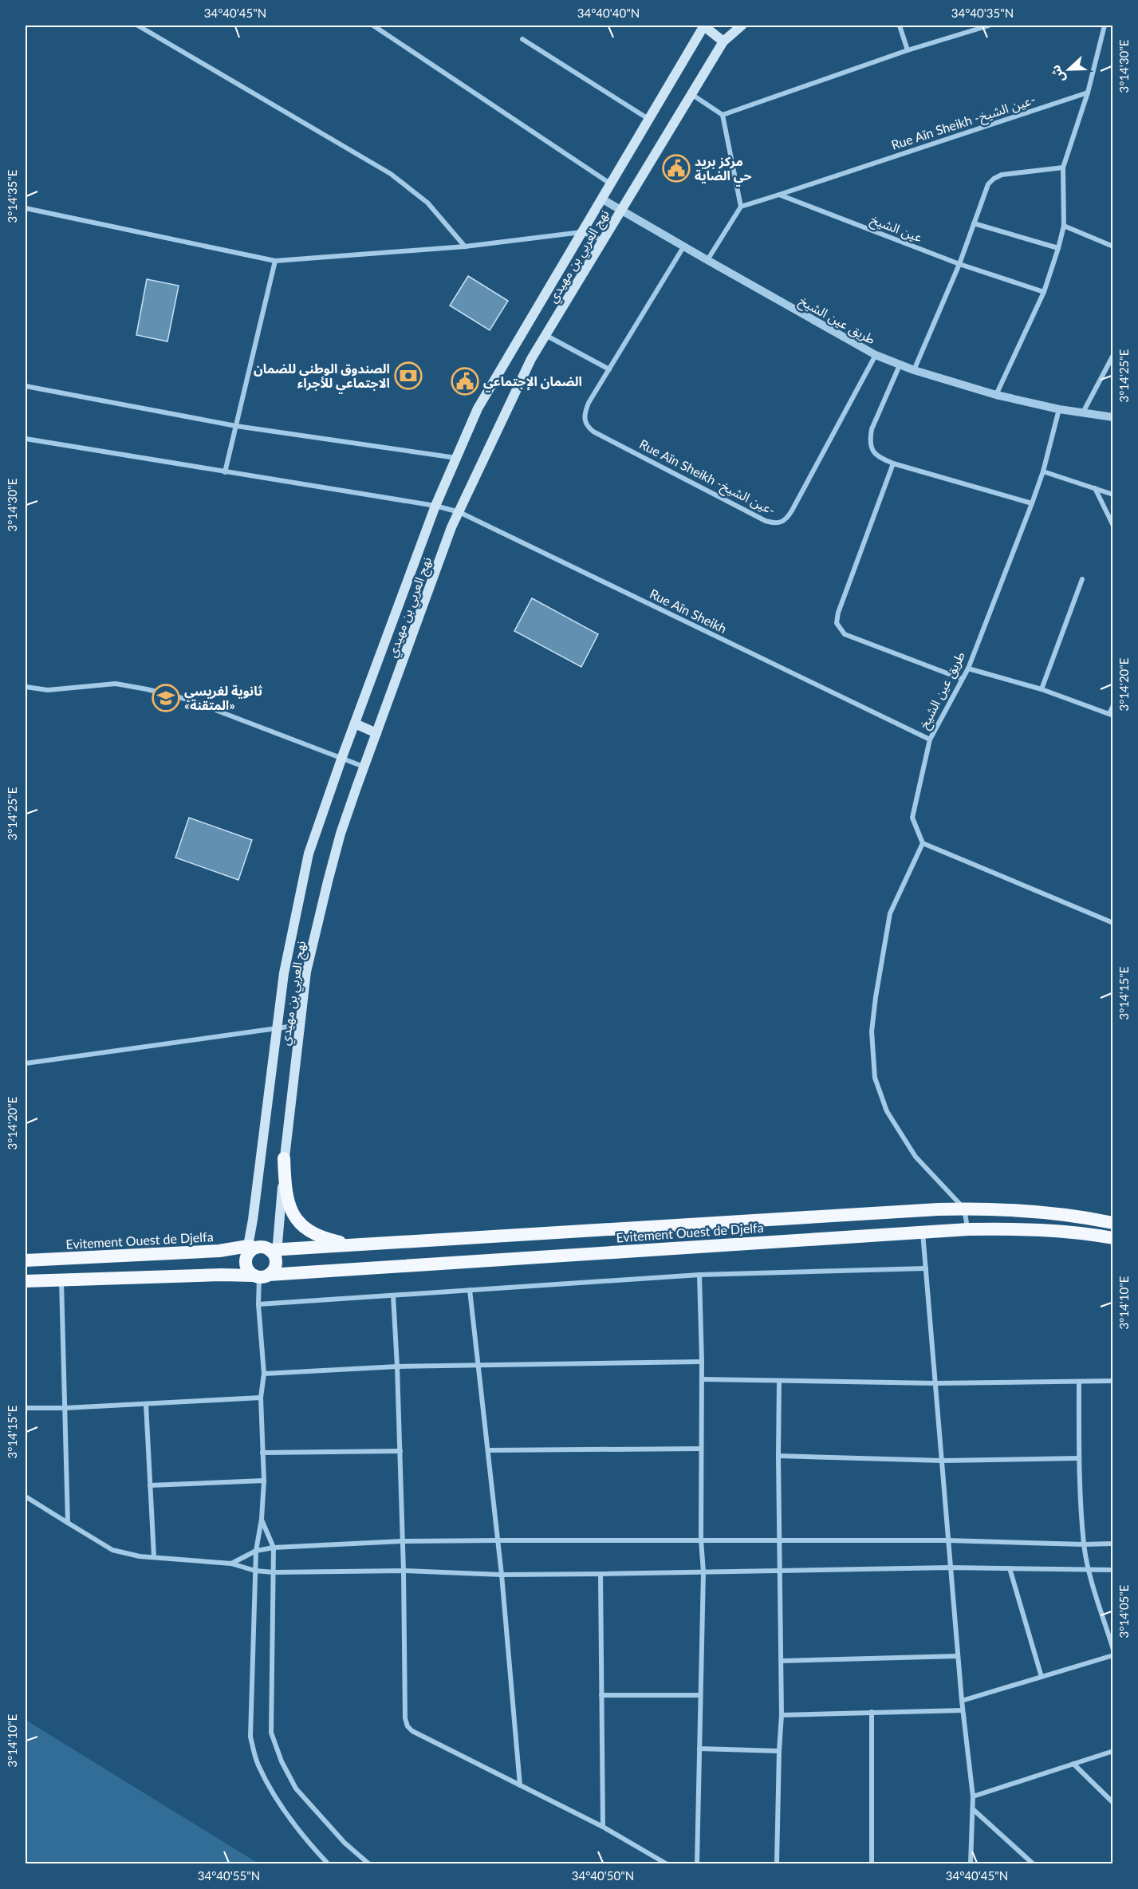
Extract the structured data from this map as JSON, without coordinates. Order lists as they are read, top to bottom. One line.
{"streets":{"highway":["Evitement Ouest de Djelfa"],"main road":["نهج العربي بن مهيدي"],"street":["Rue Aïn Sheikh -عين الشيخ-","عين الشيخ","طريق عين الشيخ","Rue Aïn Sheikh"]},"crossings":[["Rue Aïn Sheikh -عين الشيخ-","عين الشيخ"],["Rue Aïn Sheikh -عين الشيخ-","طريق عين الشيخ"],["نهج العربي بن مهيدي","طريق عين الشيخ"],["نهج العربي بن مهيدي","Rue Aïn Sheikh"],["نهج العربي بن مهيدي","Evitement Ouest de Djelfa"],["طريق عين الشيخ","Rue Aïn Sheikh"]],"places":{"public building":["مركز بريد حي الضاية","الضمان الإجتماعي"],"bank":["الصندوق الوطني للضمان الاجتماعي للأجراء"],"school or university":["ثانوية لغريسي «المتقنة»"]},"north":"left","coordinates":["34°40'45\"N","34°40'40\"N","34°40'35\"N","3°14'30\"E","3°14'35\"E","3°14'25\"E","3°14'20\"E","3°14'15\"E","3°14'10\"E","3°14'05\"E","34°40'55\"N","34°40'50\"N"]}
